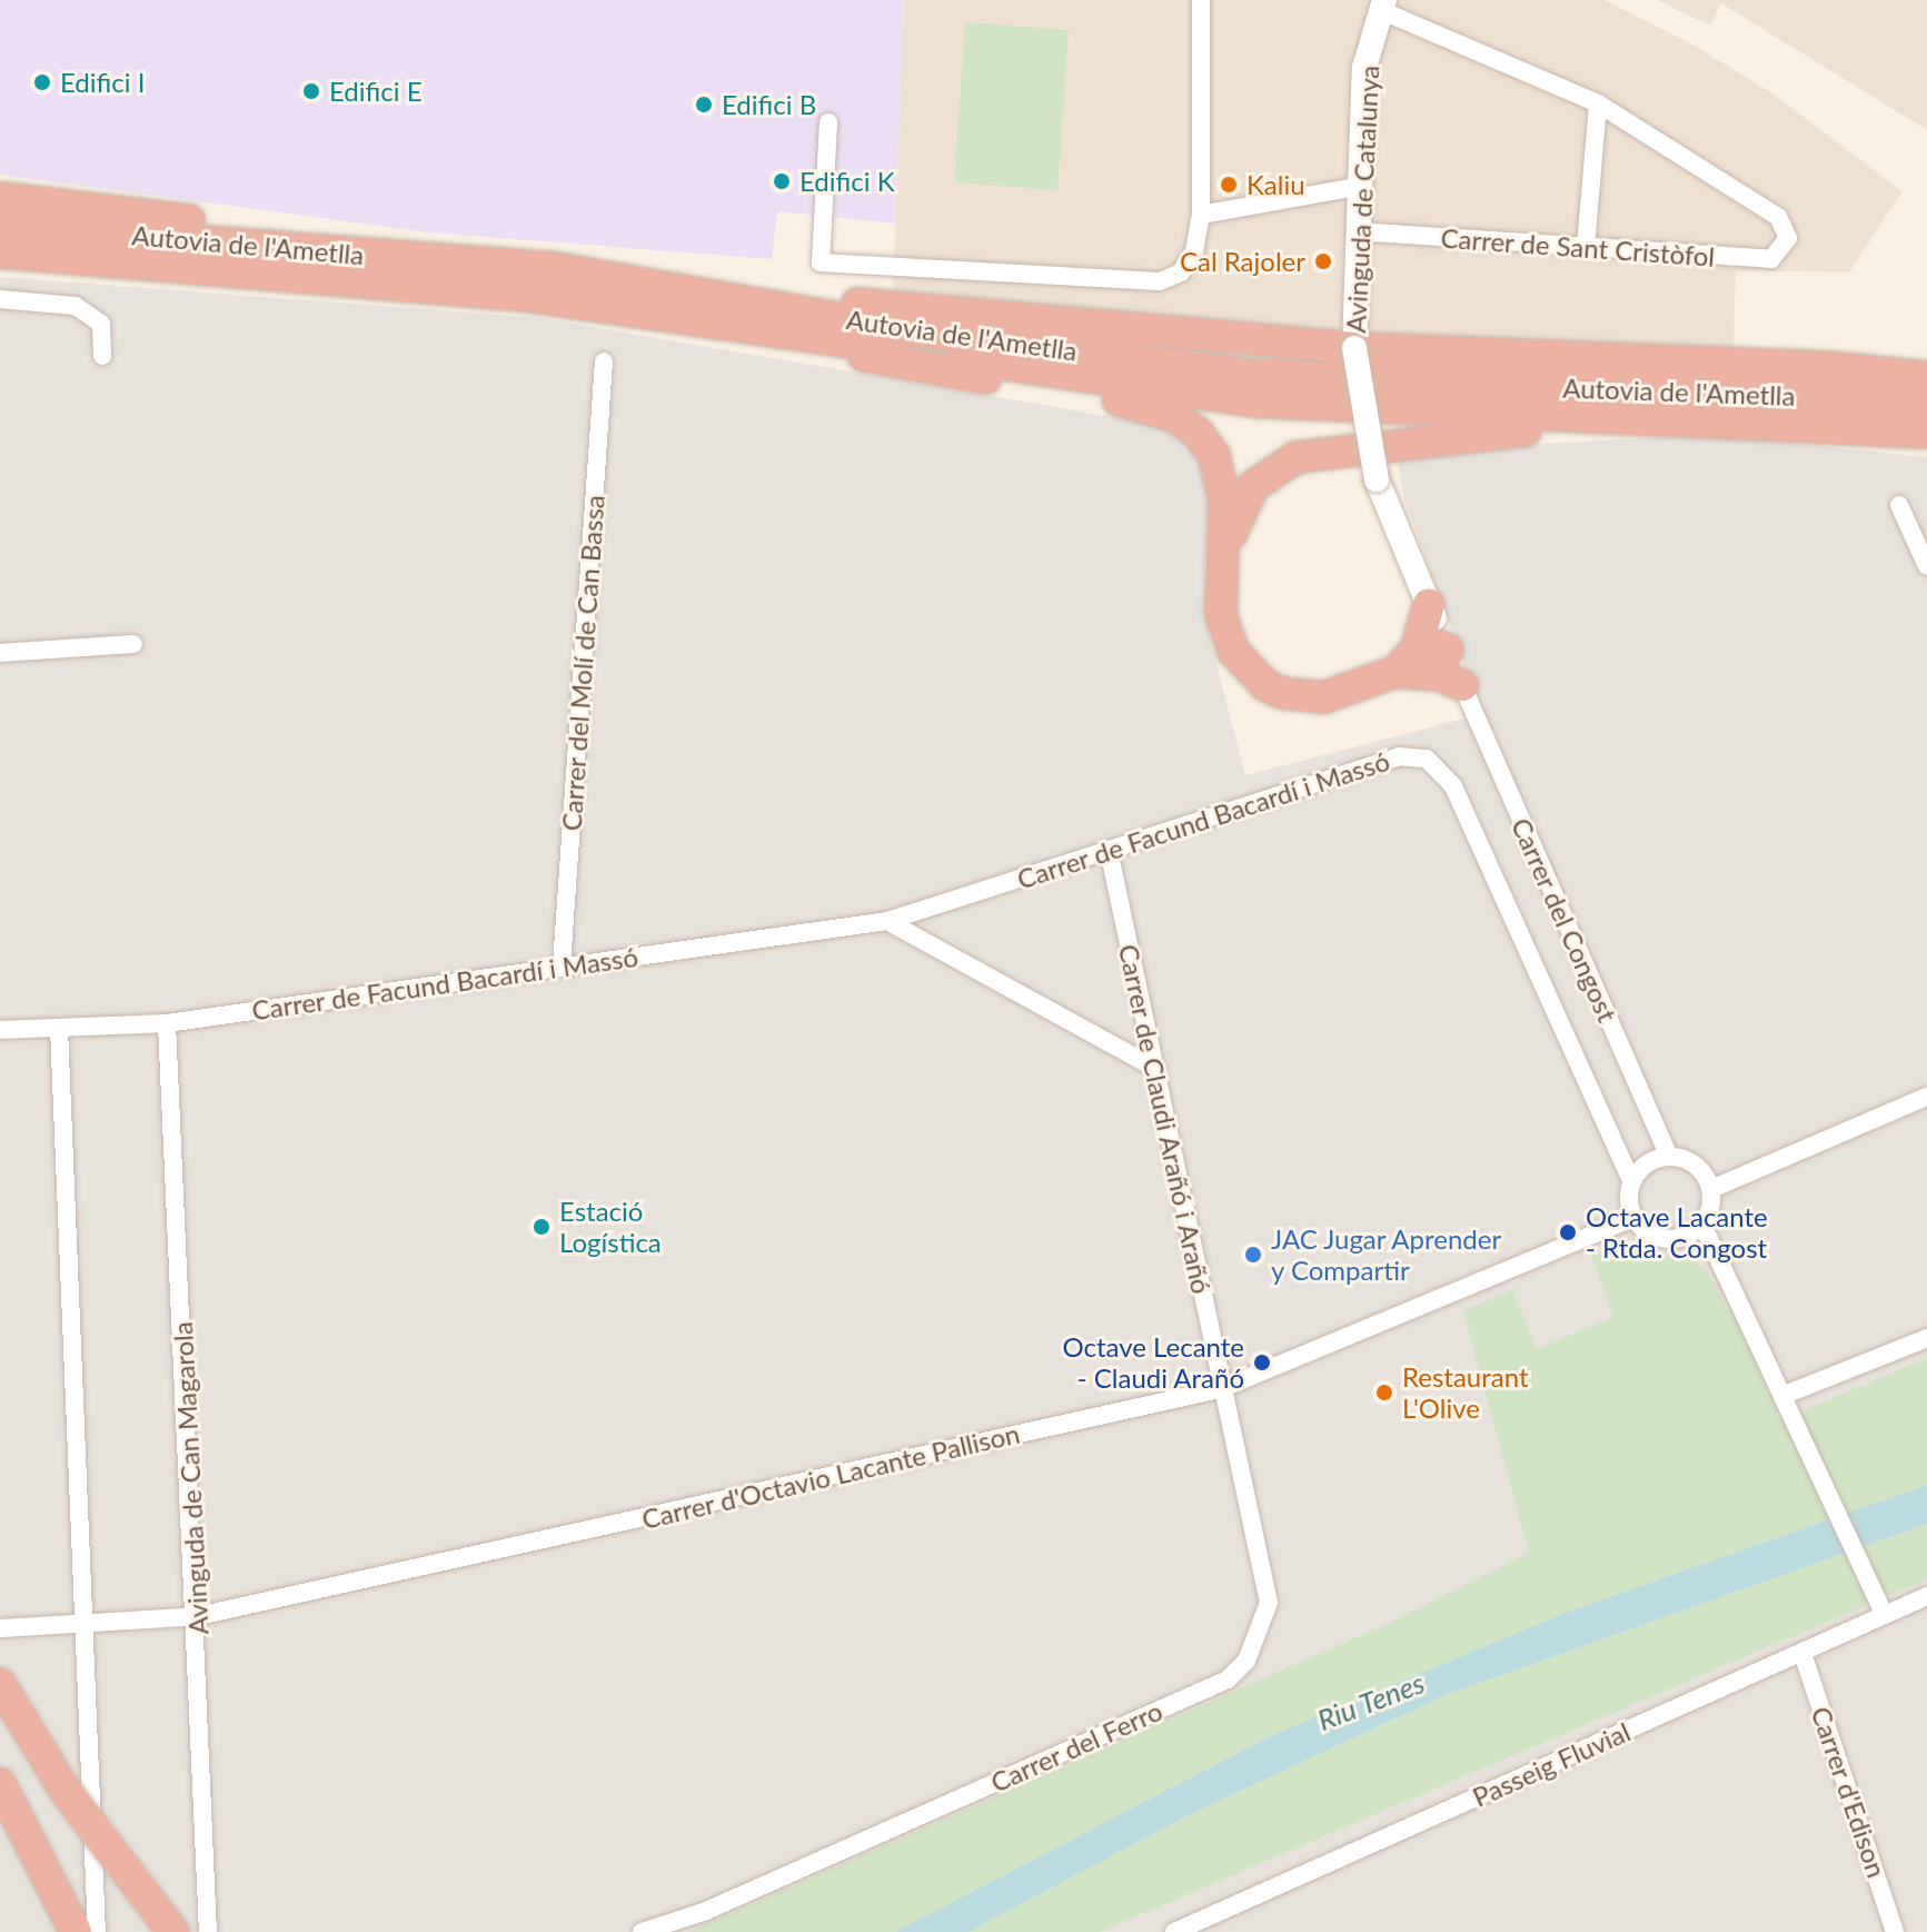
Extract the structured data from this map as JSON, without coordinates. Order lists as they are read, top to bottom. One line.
{"streets":{"highway":["Autovia de l'Ametlla"],"street":["Avinguda de Catalunya","Carrer de Sant Cristòfol","Carrer del Molí de Can Bassa","Carrer de Facund Bacardí i Massó","Carrer del Congost","Carrer de Claudi Arañó i Arañó","Carrer d'Octavio Lacante Pallison","Avinguda de Can Magarola","Carrer del Ferro","Passeig Fluvial","Carrer d'Edison"]},"crossings":[["Avinguda de Catalunya","Carrer de Sant Cristòfol"],["Carrer del Molí de Can Bassa","Carrer de Facund Bacardí i Massó"],["Carrer de Facund Bacardí i Massó","Carrer del Congost"],["Carrer de Facund Bacardí i Massó","Carrer de Claudi Arañó i Arañó"],["Carrer de Facund Bacardí i Massó","Carrer d'Octavio Lacante Pallison"],["Carrer de Facund Bacardí i Massó","Avinguda de Can Magarola"],["Carrer del Congost","Carrer d'Octavio Lacante Pallison"],["Carrer de Claudi Arañó i Arañó","Carrer d'Octavio Lacante Pallison"],["Carrer de Claudi Arañó i Arañó","Carrer del Ferro"],["Carrer d'Octavio Lacante Pallison","Avinguda de Can Magarola"],["Carrer d'Octavio Lacante Pallison","Carrer del Ferro"],["Passeig Fluvial","Carrer d'Edison"]],"water":["Riu Tenes"],"places":["Edifici I","Edifici E","Edifici B","Edifici K","Kaliu","Cal Rajoler","Estació Logística","Octave Lacante - Rtda. Congost","JAC Jugar Aprender y Compartir","Octave Lecante - Claudi Arañó","Restaurant L'Olive"]}
